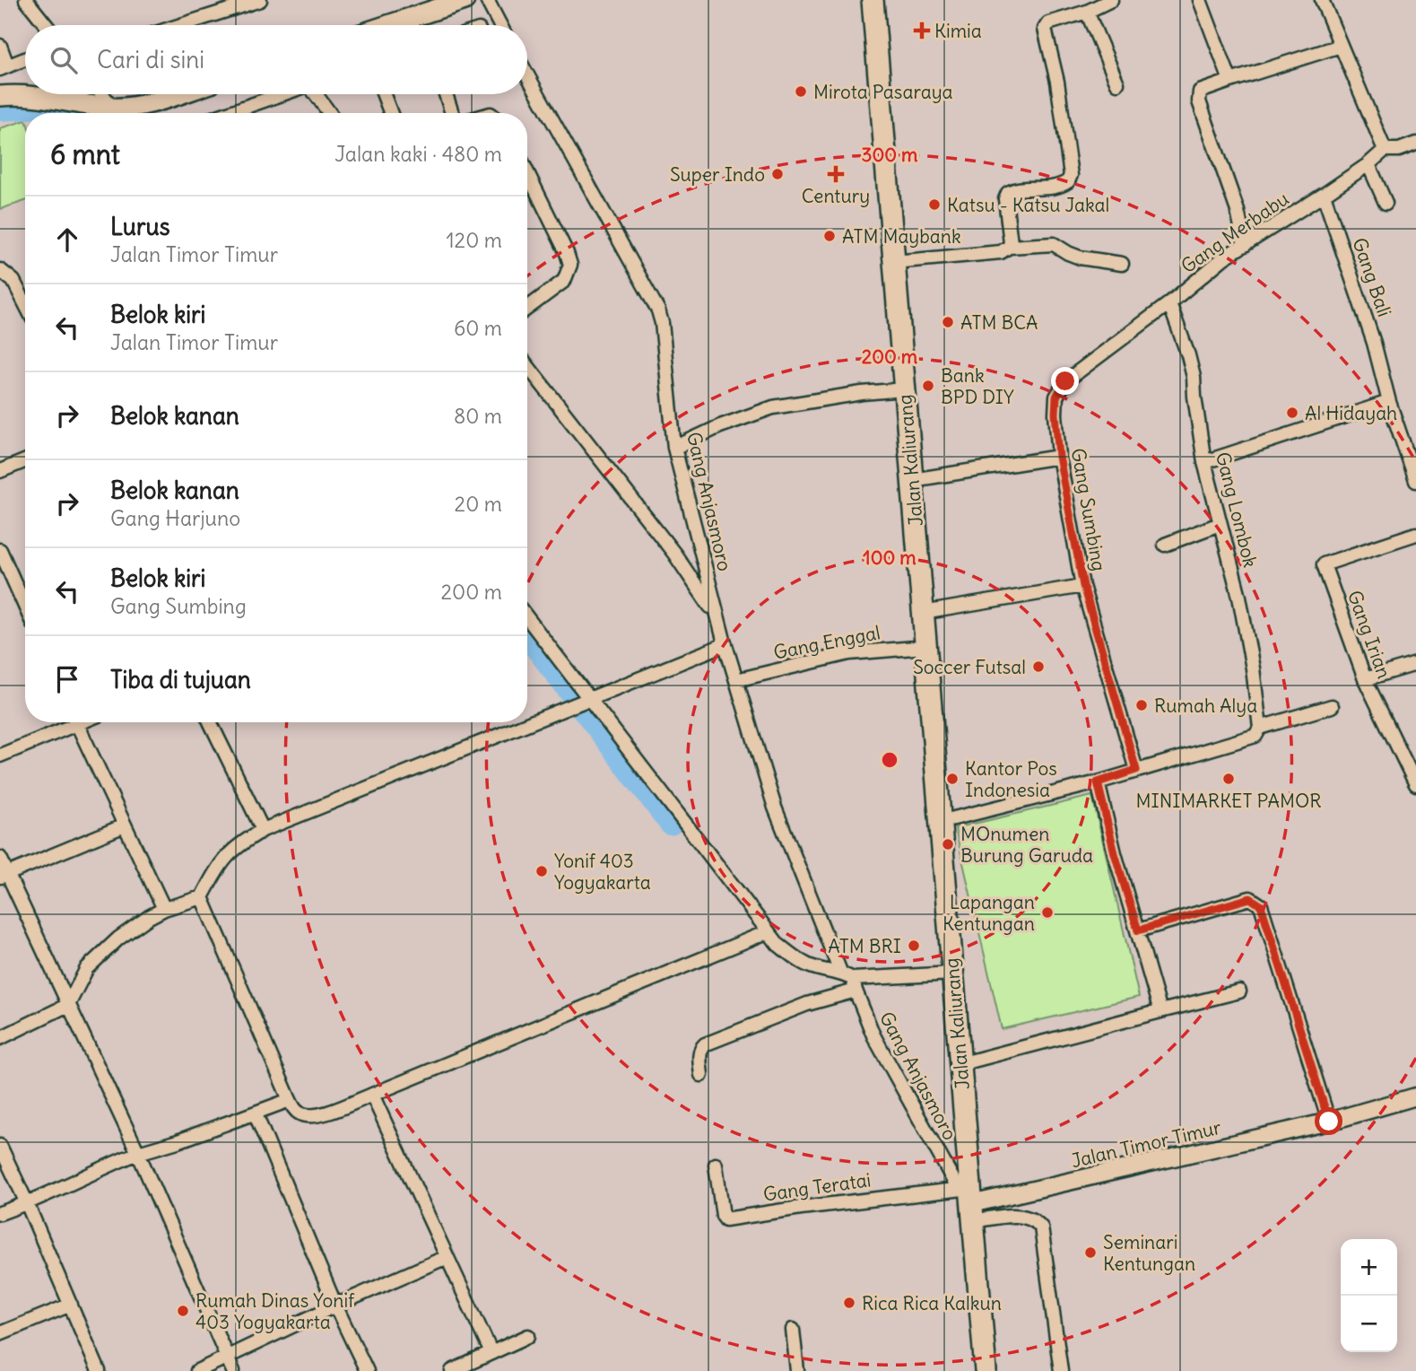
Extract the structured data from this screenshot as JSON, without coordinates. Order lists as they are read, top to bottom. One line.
{"streets":{"main road":["Jalan Kaliurang"],"street":["Gang Merbabu","Gang Bali","Gang Anjasmoro","Gang Sumbing","Gang Lombok","Gang Irian","Gang Enggal","Jalan Timor Timur","Gang Teratai"]},"crossings":[["Gang Merbabu","Gang Bali"],["Gang Merbabu","Gang Sumbing"],["Gang Merbabu","Gang Lombok"],["Jalan Kaliurang","Gang Anjasmoro"],["Jalan Kaliurang","Gang Enggal"],["Jalan Kaliurang","Jalan Timor Timur"],["Jalan Kaliurang","Gang Teratai"],["Gang Anjasmoro","Gang Enggal"],["Gang Anjasmoro","Jalan Timor Timur"],["Gang Anjasmoro","Gang Teratai"],["Gang Sumbing","Gang Lombok"],["Jalan Timor Timur","Gang Teratai"]],"places":{"health":["Kimia","Century"],"other":["Mirota Pasaraya","Super Indo","Katsu - Katsu Jakal","ATM Maybank","ATM BCA","Bank BPD DIY","Al Hidayah","Soccer Futsal","Rumah Alya","Kantor Pos Indonesia","MINIMARKET PAMOR","MOnumen Burung Garuda","Yonif 403 Yogyakarta","Lapangan Kentungan","ATM BRI","Seminari Kentungan","Rica Rica Kalkun","Rumah Dinas Yonif 403 Yogyakarta"]},"page":{"search":"Cari di sini","heading":["6 mnt","Jalan kaki · 480 m"],"list":[["Lurus","Jalan Timor Timur","120 m"],["Belok kiri","Jalan Timor Timur","60 m"],["Belok kanan","80 m"],["Belok kanan","Gang Harjuno","20 m"],["Belok kiri","Gang Sumbing","200 m"],"Tiba di tujuan"],"map_buttons":["+","−"]},"rings":["300 m","200 m","100 m"]}
